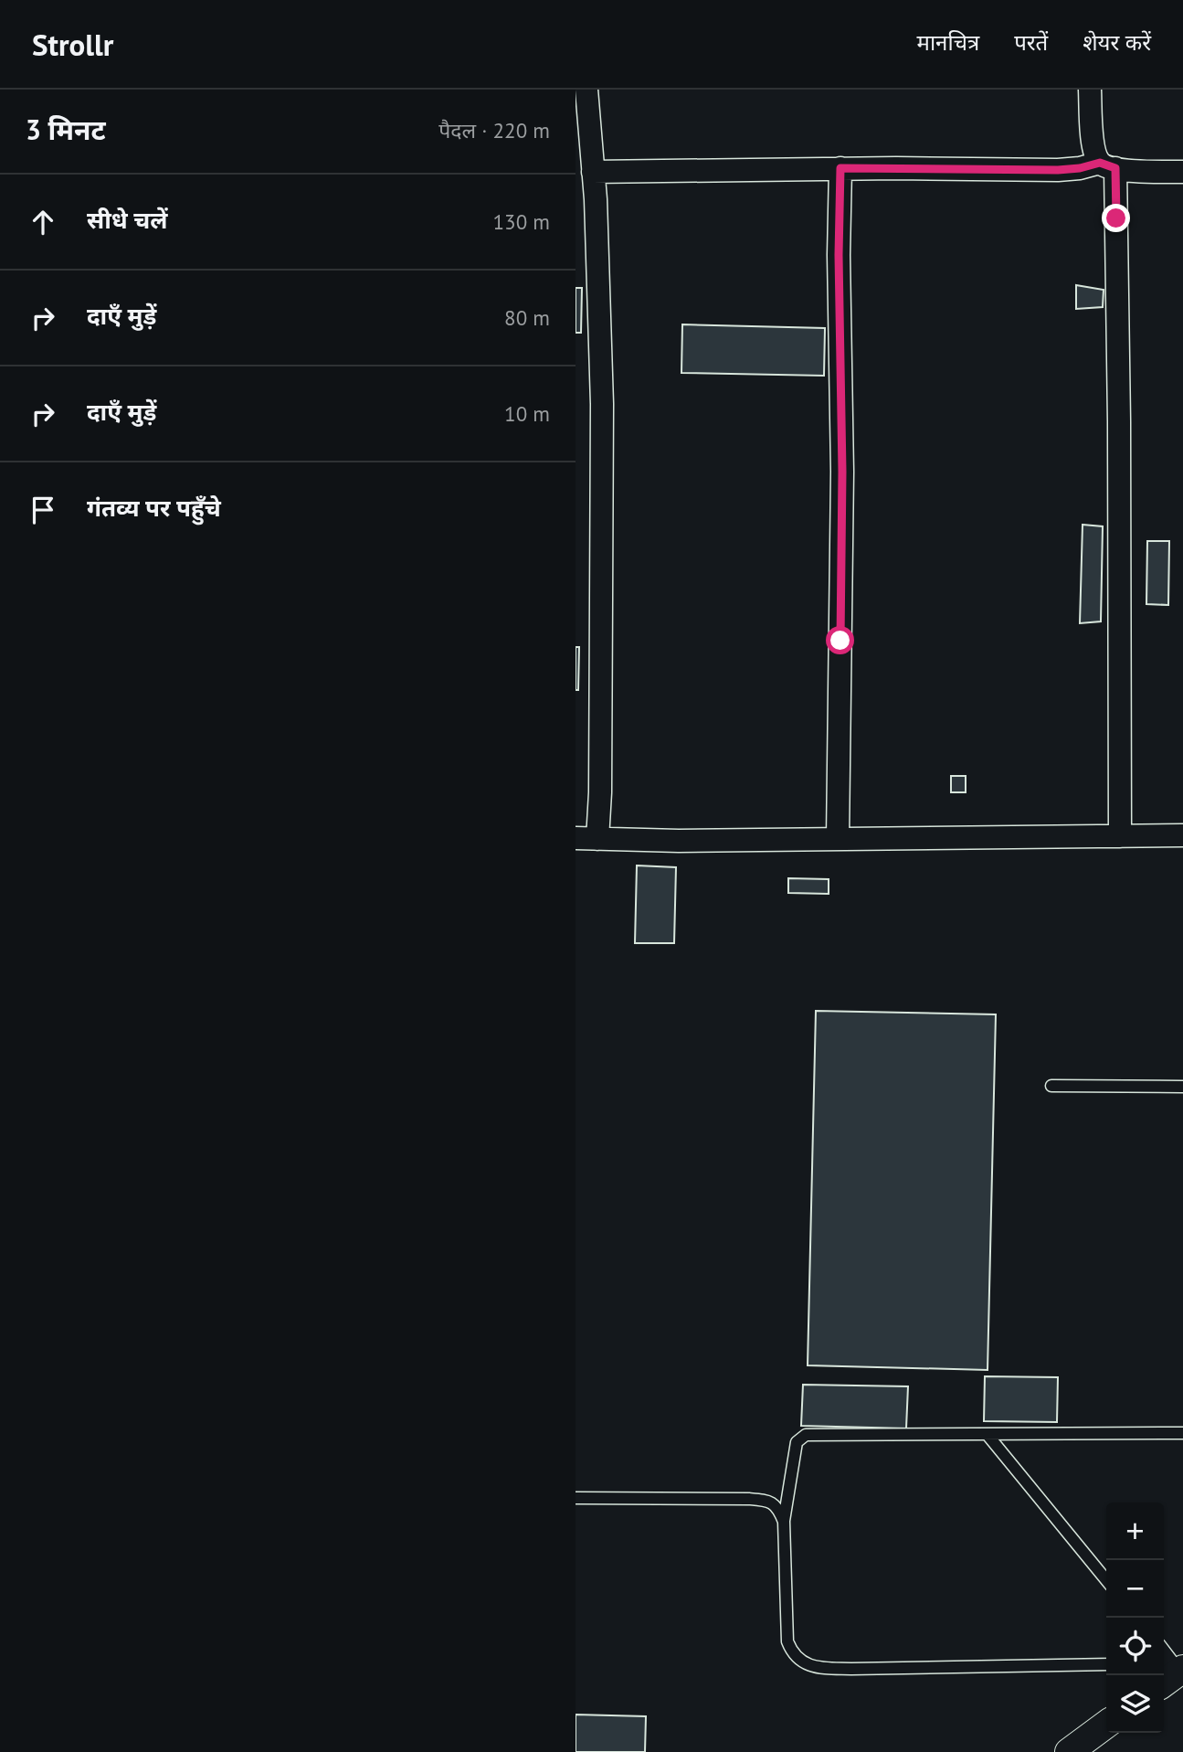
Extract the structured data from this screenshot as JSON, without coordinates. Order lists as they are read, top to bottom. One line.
{"page":{"header":"Strollr","nav":["मानचित्र","परतें","शेयर करें"],"heading":["3 मिनट","पैदल · 220 m"],"list":[["सीधे चलें","130 m"],["दाएँ मुड़ें","80 m"],["दाएँ मुड़ें","10 m"],"गंतव्य पर पहुँचे"],"map_buttons":["+","−"]}}
